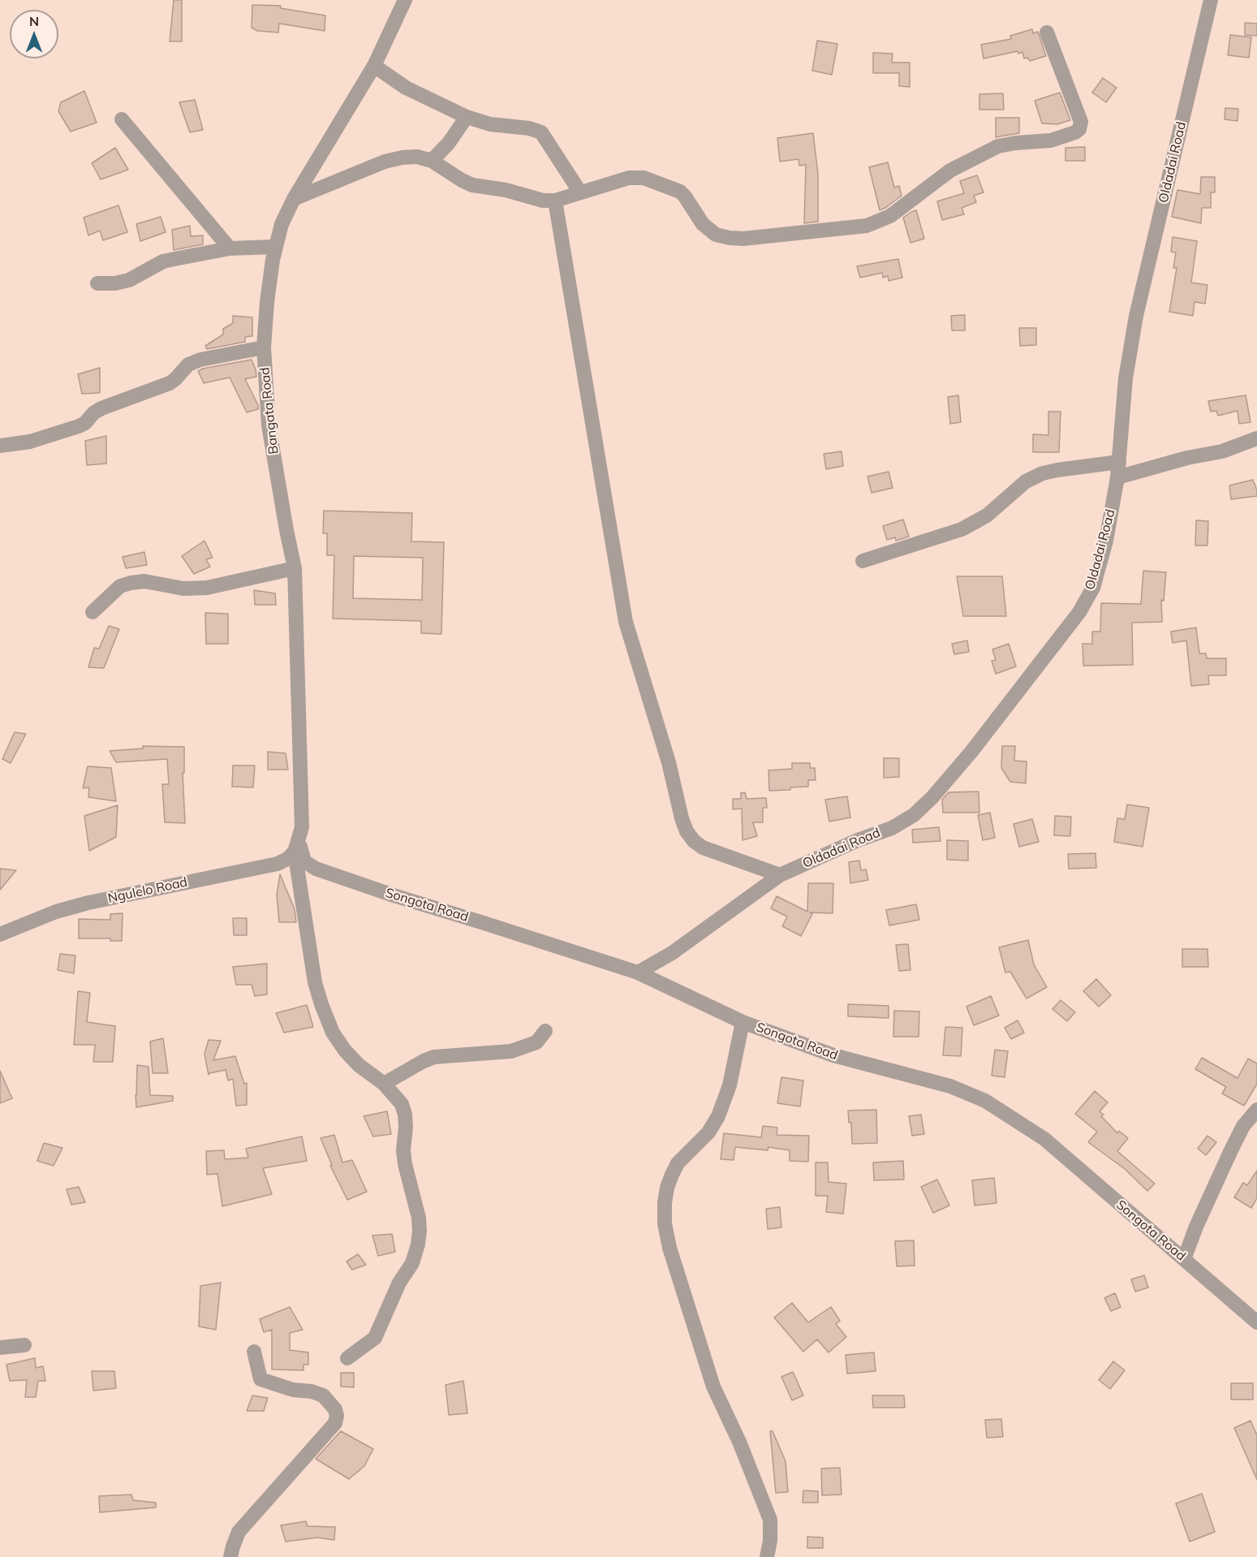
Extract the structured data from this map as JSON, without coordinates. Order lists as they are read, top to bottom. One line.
{"streets":{"street":["Oldadai Road","Bangata Road","Ngulelo Road","Songota Road"]},"crossings":[["Oldadai Road","Songota Road"],["Bangata Road","Ngulelo Road"],["Bangata Road","Songota Road"],["Ngulelo Road","Songota Road"]],"north":"top"}
